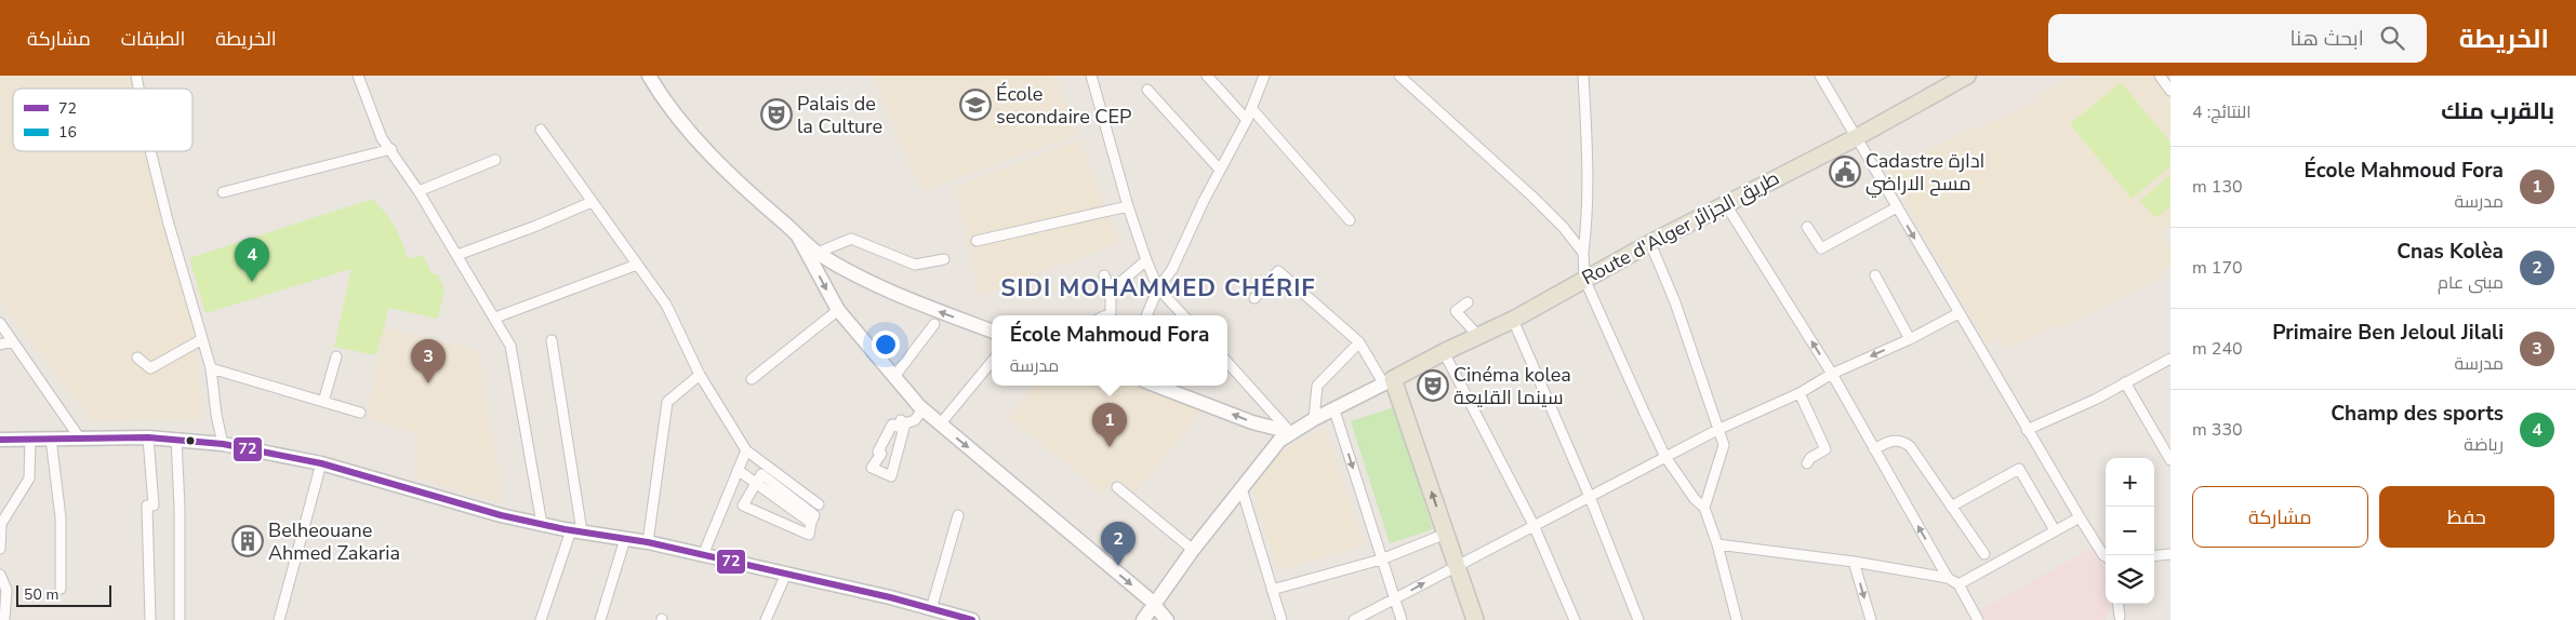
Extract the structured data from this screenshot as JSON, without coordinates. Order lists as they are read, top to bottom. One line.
{"streets":{"main road":["Route d'Alger طريق الجزائر"]},"districts":["SIDI MOHAMMED CHÉRIF"],"places":{"school or university":["École secondaire CEP"],"theatre":["Palais de la Culture","Cinéma kolea سينما القليعة"],"public building":["Cadastre ادارة مسح الاراضي"],"building":["Belheouane Ahmed Zakaria"]},"lines":["transit line 72"],"legend":["72","16"],"scale_bar":"50 m","page":{"header":"الخريطة","search":"ابحث هنا","nav":["الخريطة","الطبقات","مشاركة"],"heading":["بالقرب منك","النتائج: 4"],"list":[{"mark":"1","name":"École Mahmoud Fora","note":"مدرسة","value":"130 m"},{"mark":"2","name":"Cnas Kolèa","note":"مبنى عام","value":"170 m"},{"mark":"3","name":"Primaire Ben Jeloul Jilali","note":"مدرسة","value":"240 m"},{"mark":"4","name":"Champ des sports","note":"رياضة","value":"330 m"}],"pins":["4","3","1","2"],"popup":["École Mahmoud Fora","مدرسة"],"map_buttons":["+","−"],"buttons":["حفظ","مشاركة"],"scale":"50 m"}}
